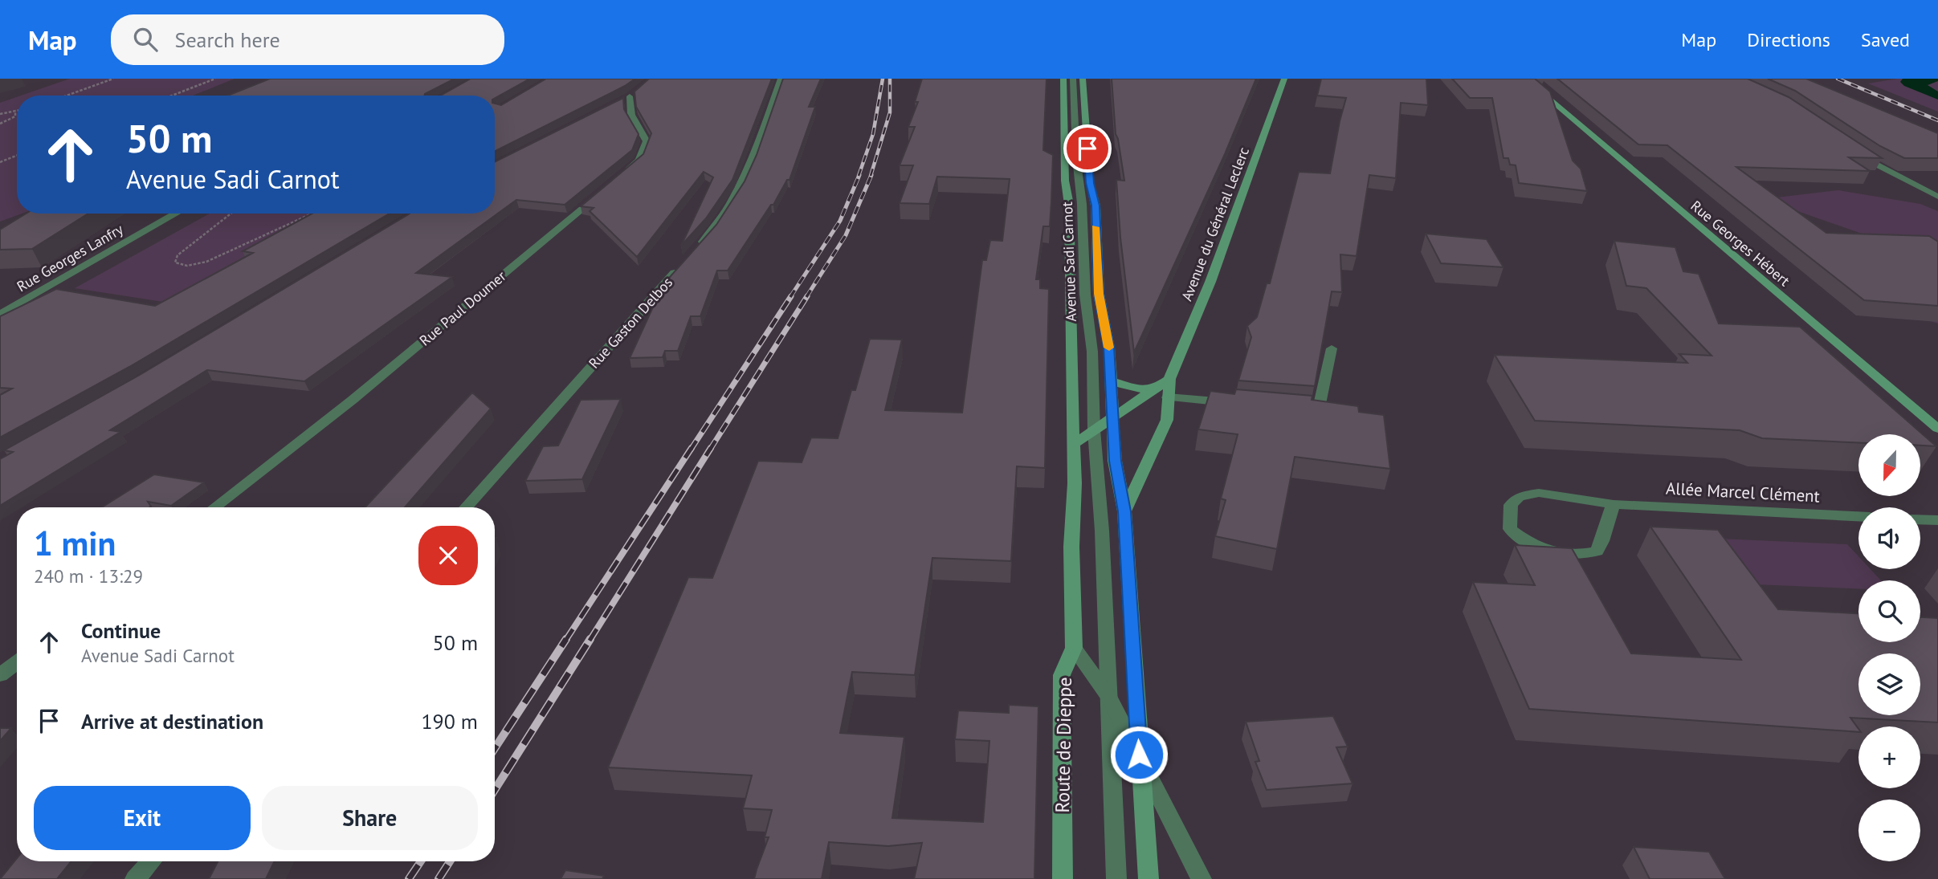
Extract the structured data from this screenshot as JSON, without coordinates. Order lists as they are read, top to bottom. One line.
{"streets":{"main road":["Avenue du Général Leclerc","Rue Georges Hébert","Avenue Sadi Carnot","Route de Dieppe"],"street":["Rue Georges Lanfry","Rue Paul Doumer","Rue Gaston Delbos","Allée Marcel Clément"]},"crossings":[["Avenue Sadi Carnot","Route de Dieppe"]],"north":"bottom","page":{"header":"Map","search":"Search here","nav":["Map","Directions","Saved"],"turn":["50 m","Avenue Sadi Carnot"],"map_buttons":["+","−"],"heading":["1 min","240 m · 13:29"],"list":[{"name":"Continue","note":"Avenue Sadi Carnot","value":"50 m"},{"name":"Arrive at destination","value":"190 m"}],"buttons":["Exit","Share"]}}
